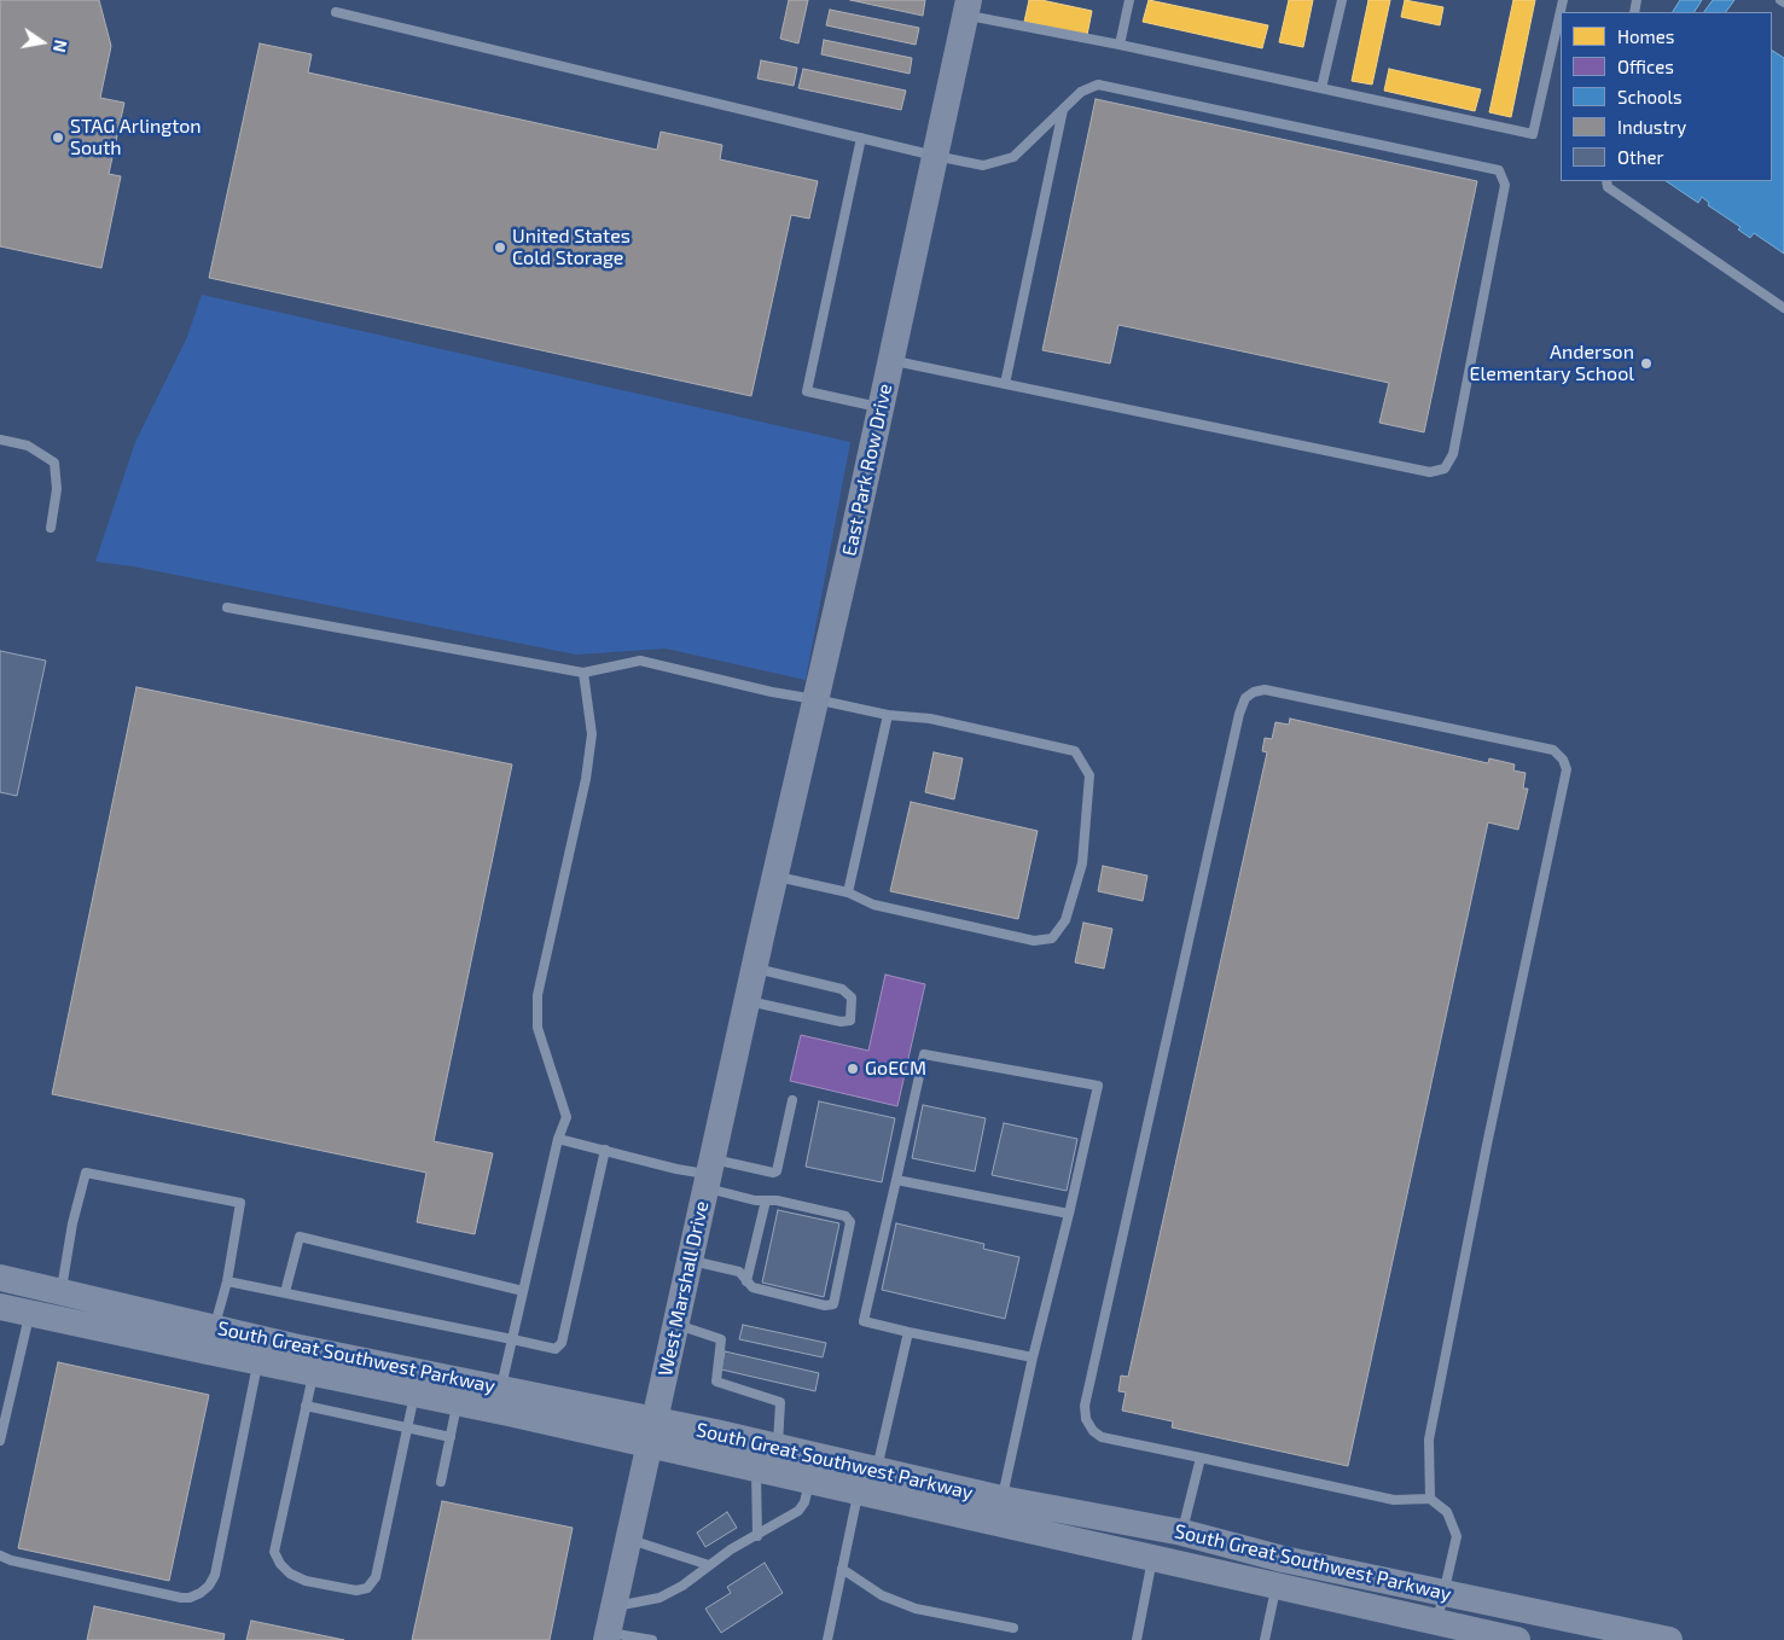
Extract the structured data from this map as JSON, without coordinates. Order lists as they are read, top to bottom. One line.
{"streets":{"main road":["East Park Row Drive","West Marshall Drive","South Great Southwest Parkway"]},"crossings":[["East Park Row Drive","West Marshall Drive"],["West Marshall Drive","South Great Southwest Parkway"]],"places":["STAG Arlington South","United States Cold Storage","Anderson Elementary School","GoECM"],"legend":["Homes","Offices","Schools","Industry","Other"],"north":"right"}
